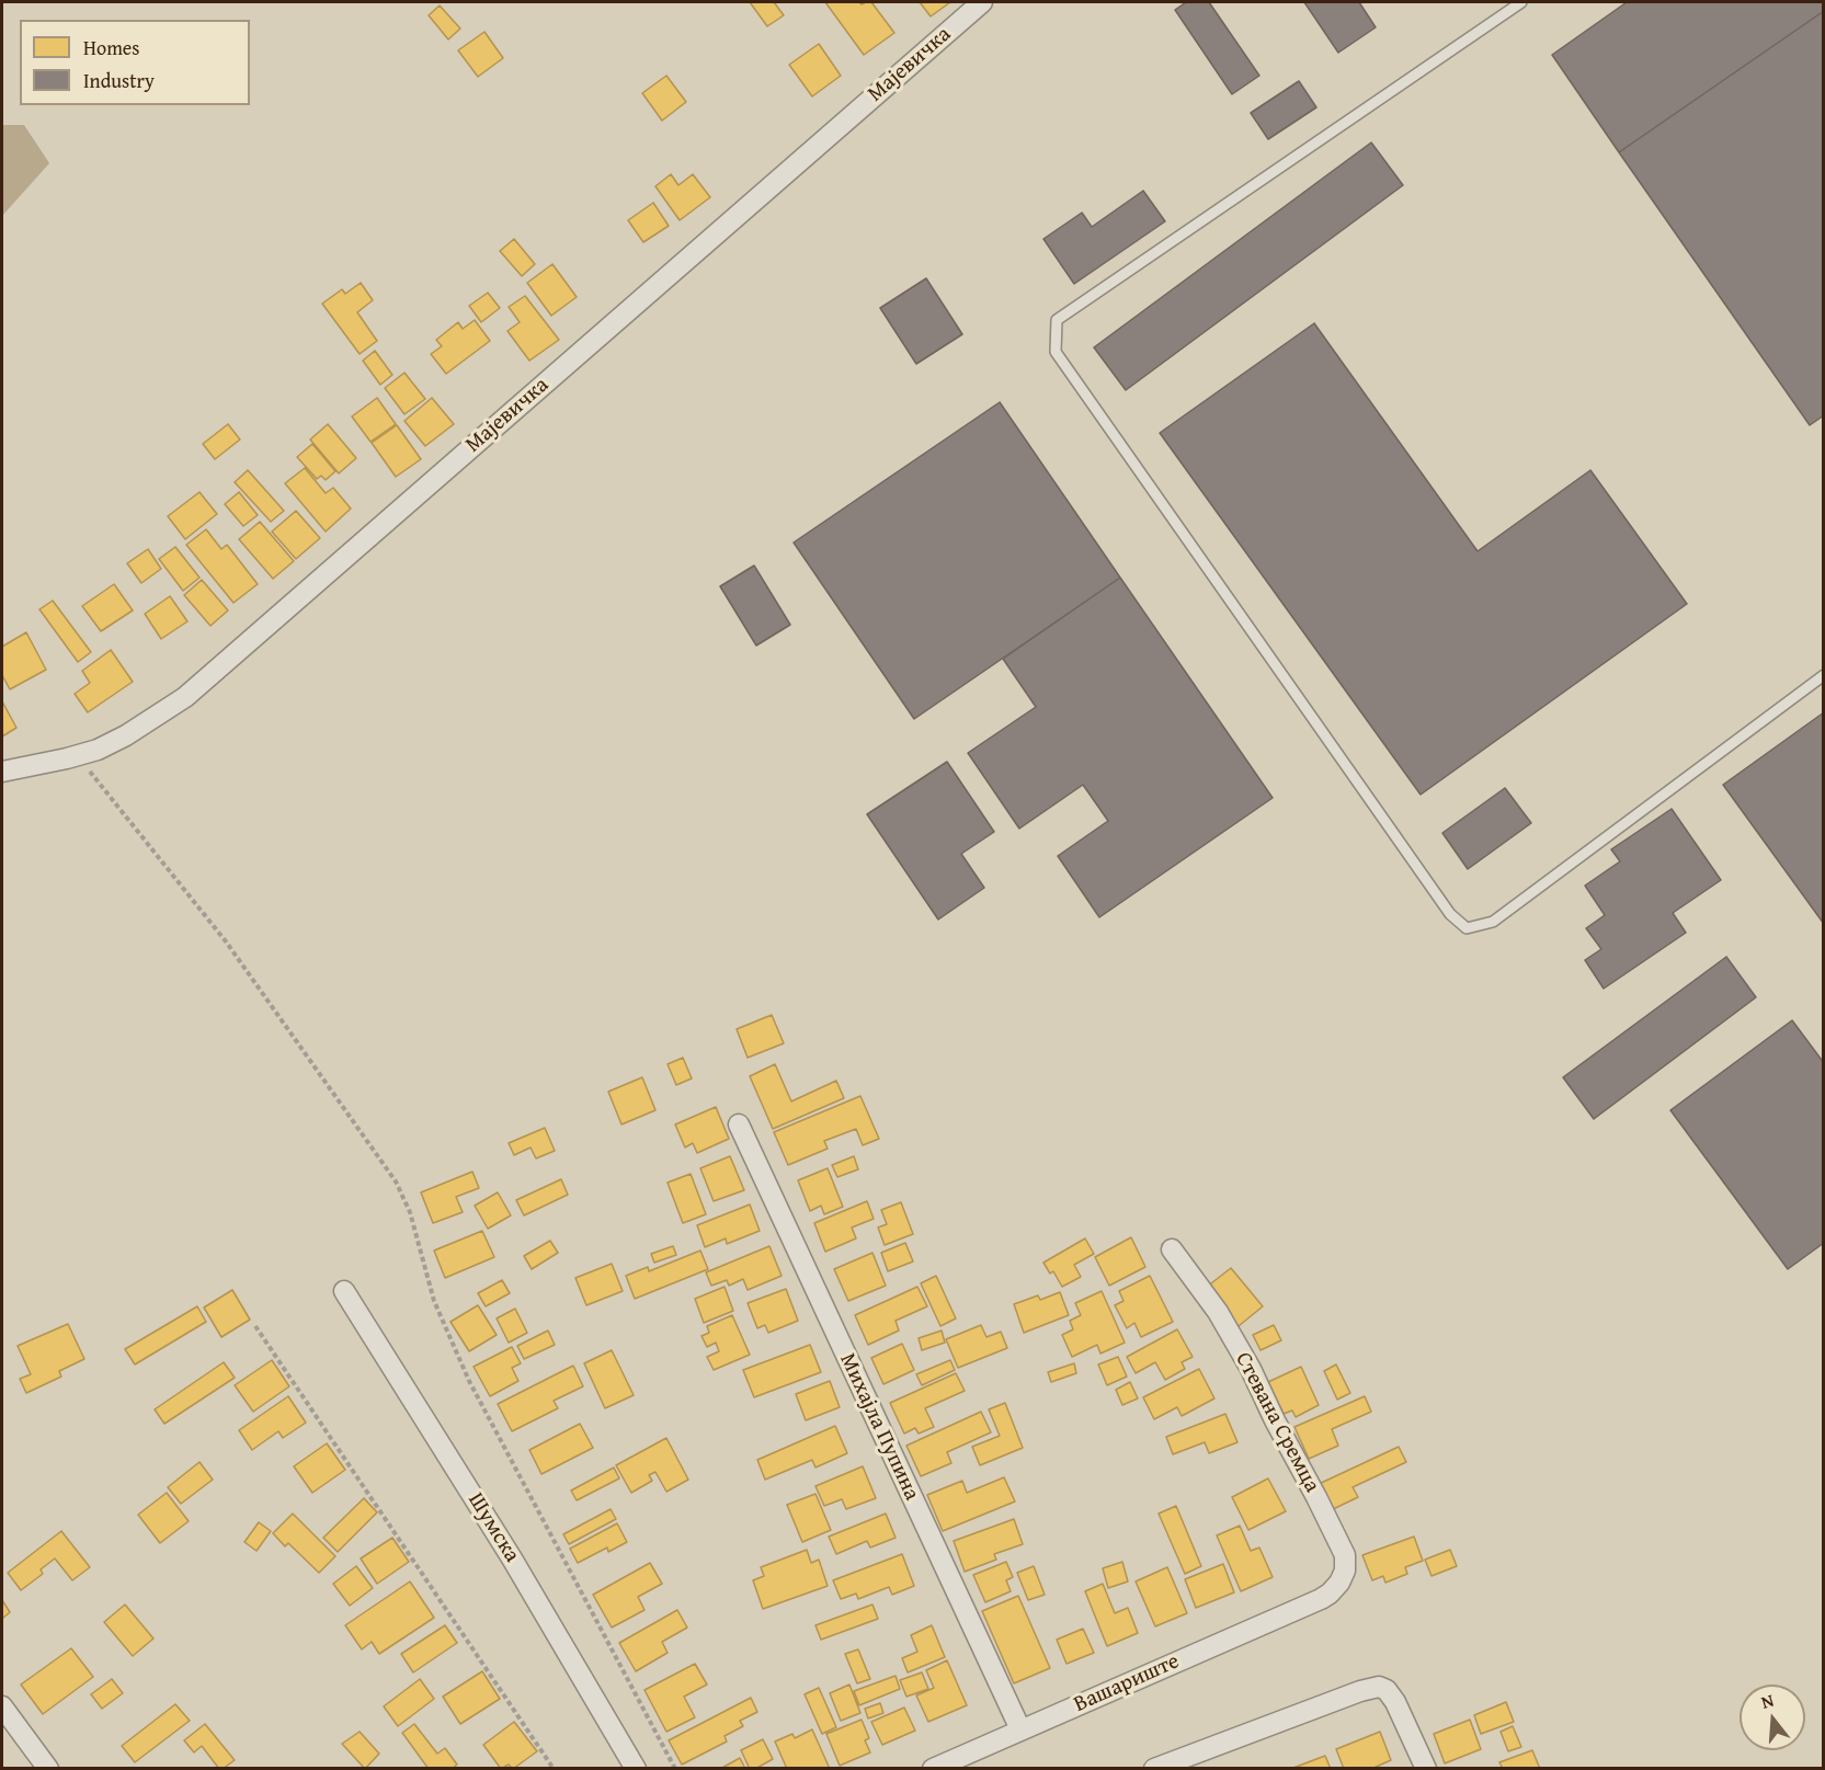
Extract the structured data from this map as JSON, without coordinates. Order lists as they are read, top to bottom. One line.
{"streets":{"street":["Мајевичка","Стевана Сремца","Михајла Пупина","Шумска","Вашариште"]},"crossings":[["Стевана Сремца","Вашариште"],["Михајла Пупина","Вашариште"]],"legend":["Homes","Industry"],"north":"top"}
